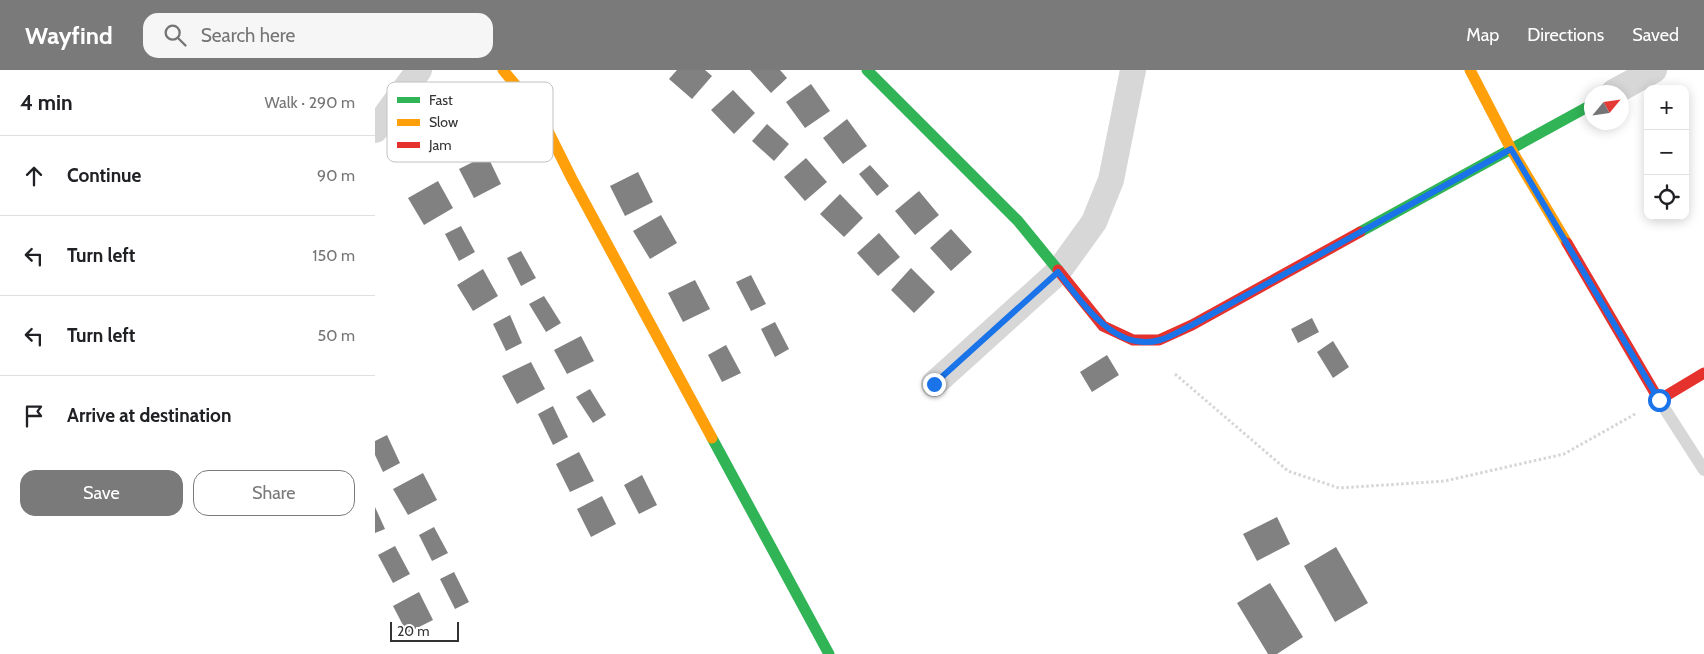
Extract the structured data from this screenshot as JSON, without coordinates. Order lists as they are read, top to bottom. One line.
{"legend":["Fast","Slow","Jam"],"scale_bar":"20 m","north":"top right","page":{"header":"Wayfind","search":"Search here","nav":["Map","Directions","Saved"],"heading":["4 min","Walk · 290 m"],"map_buttons":["+","−"],"list":[["Continue","90 m"],["Turn left","150 m"],["Turn left","50 m"],"Arrive at destination"],"buttons":["Save","Share"],"scale":"20 m"}}
